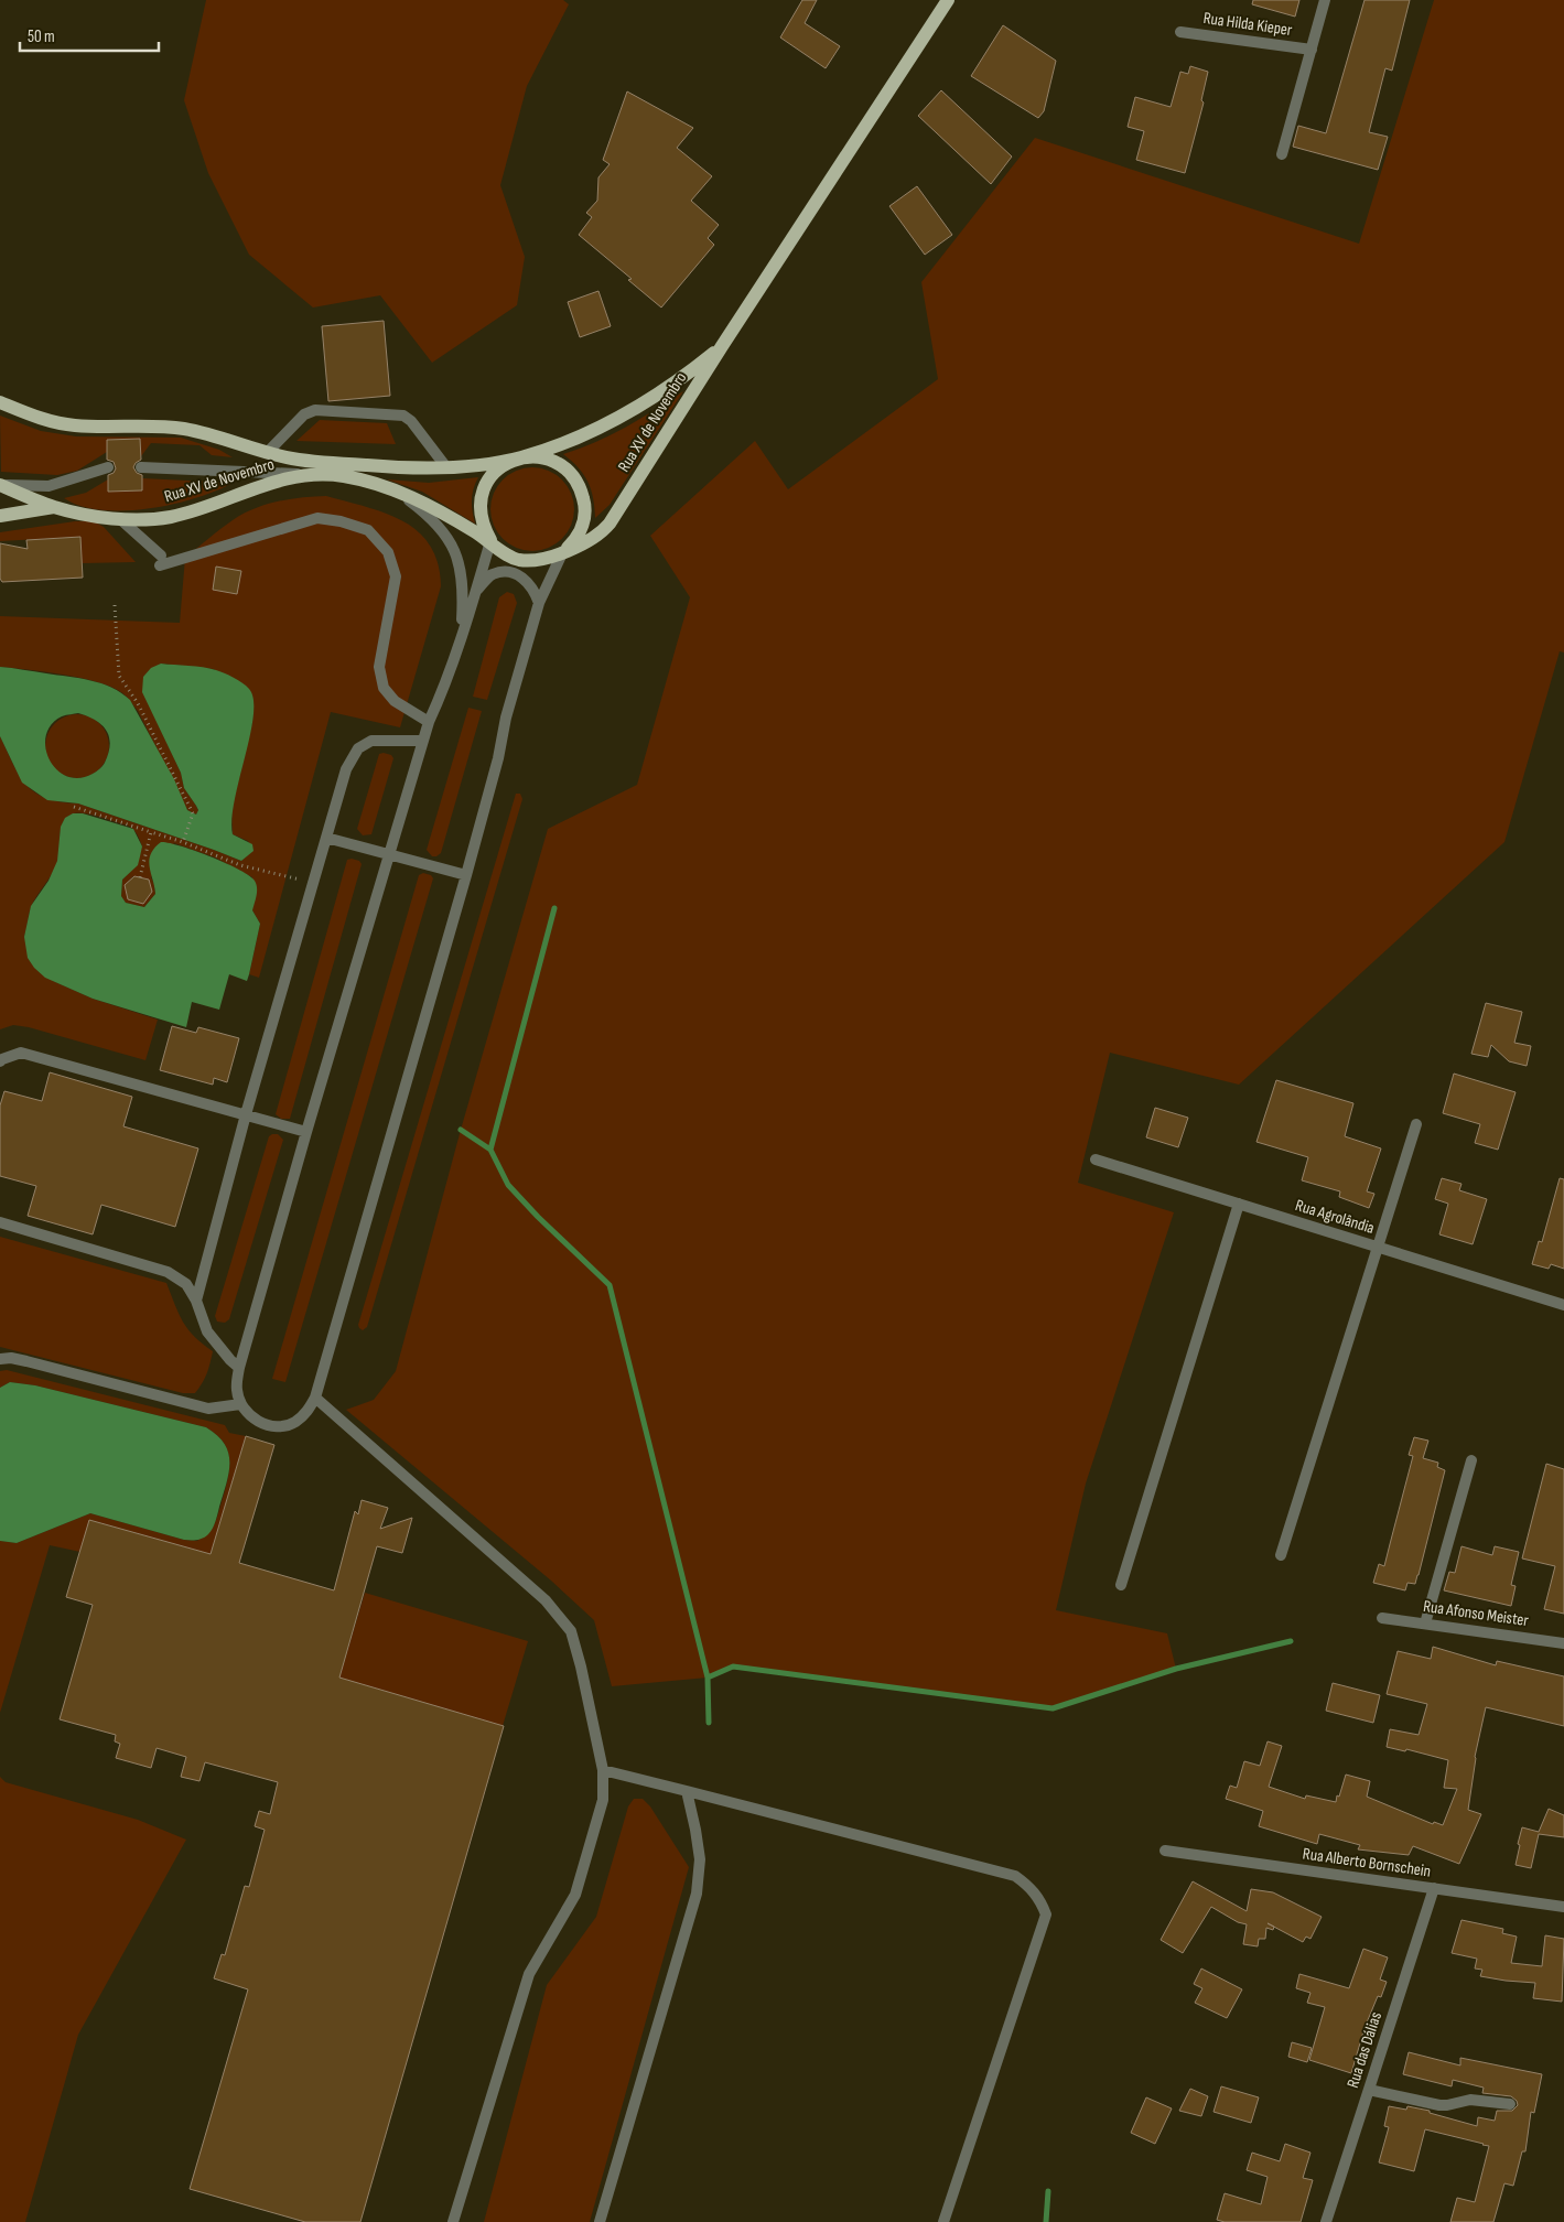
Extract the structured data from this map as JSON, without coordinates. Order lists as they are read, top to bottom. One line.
{"streets":{"main road":["Rua XV de Novembro"],"street":["Rua Hilda Kieper","Rua Agrolândia","Rua Afonso Meister","Rua Alberto Bornschein","Rua das Dálias"]},"crossings":[["Rua Alberto Bornschein","Rua das Dálias"]],"scale_bar":"50 m"}
